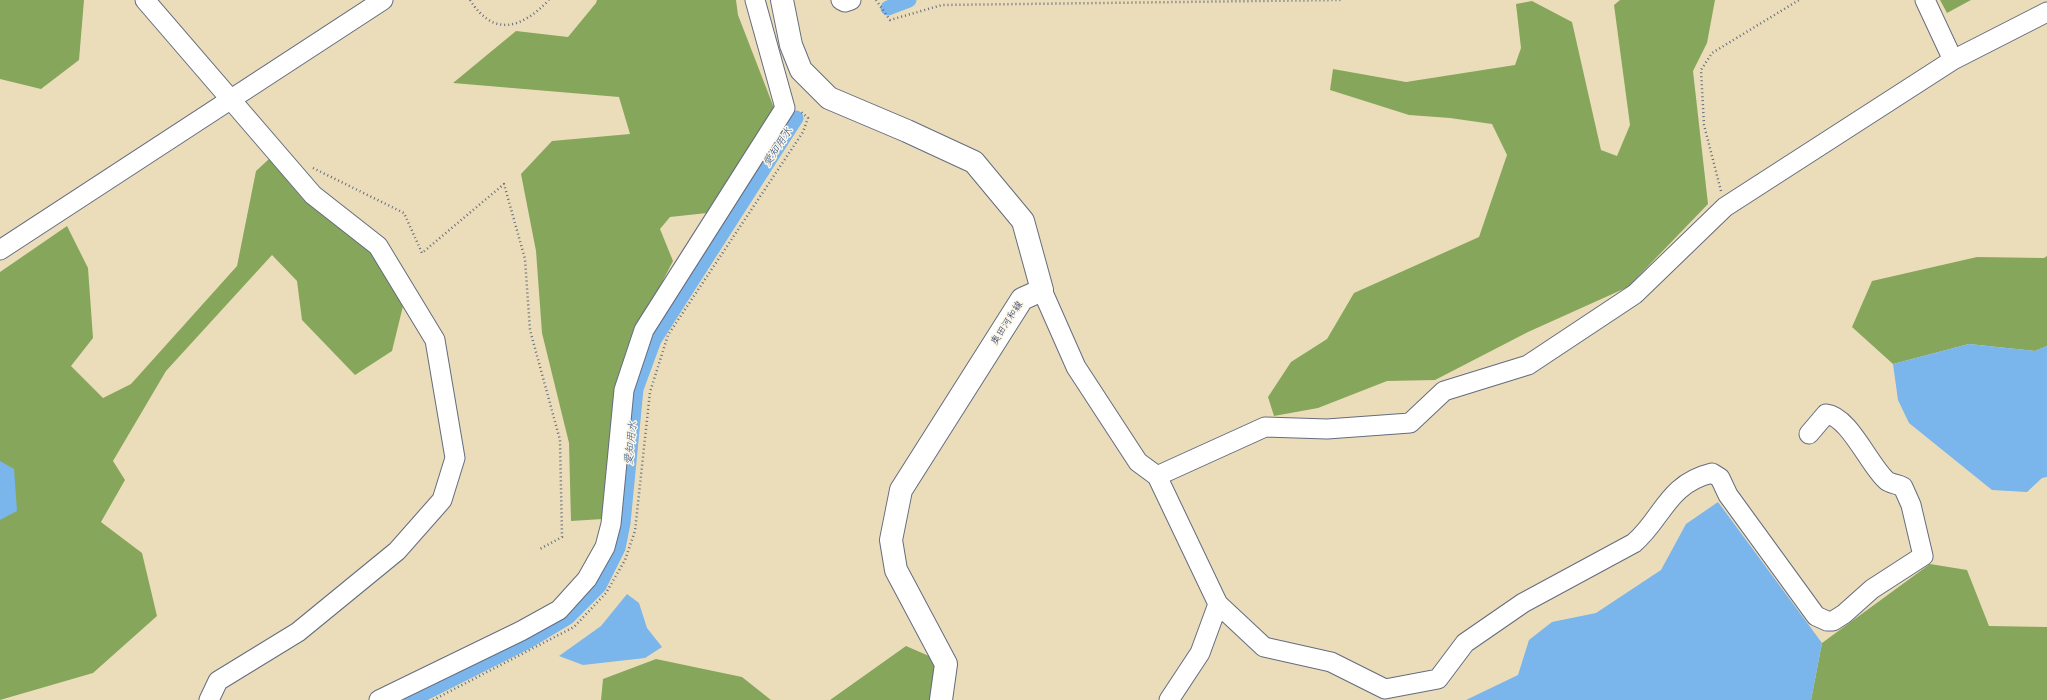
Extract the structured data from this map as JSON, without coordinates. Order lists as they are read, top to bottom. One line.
{"streets":{"main road":["奥田河和線"]},"water":["愛知用水"]}
